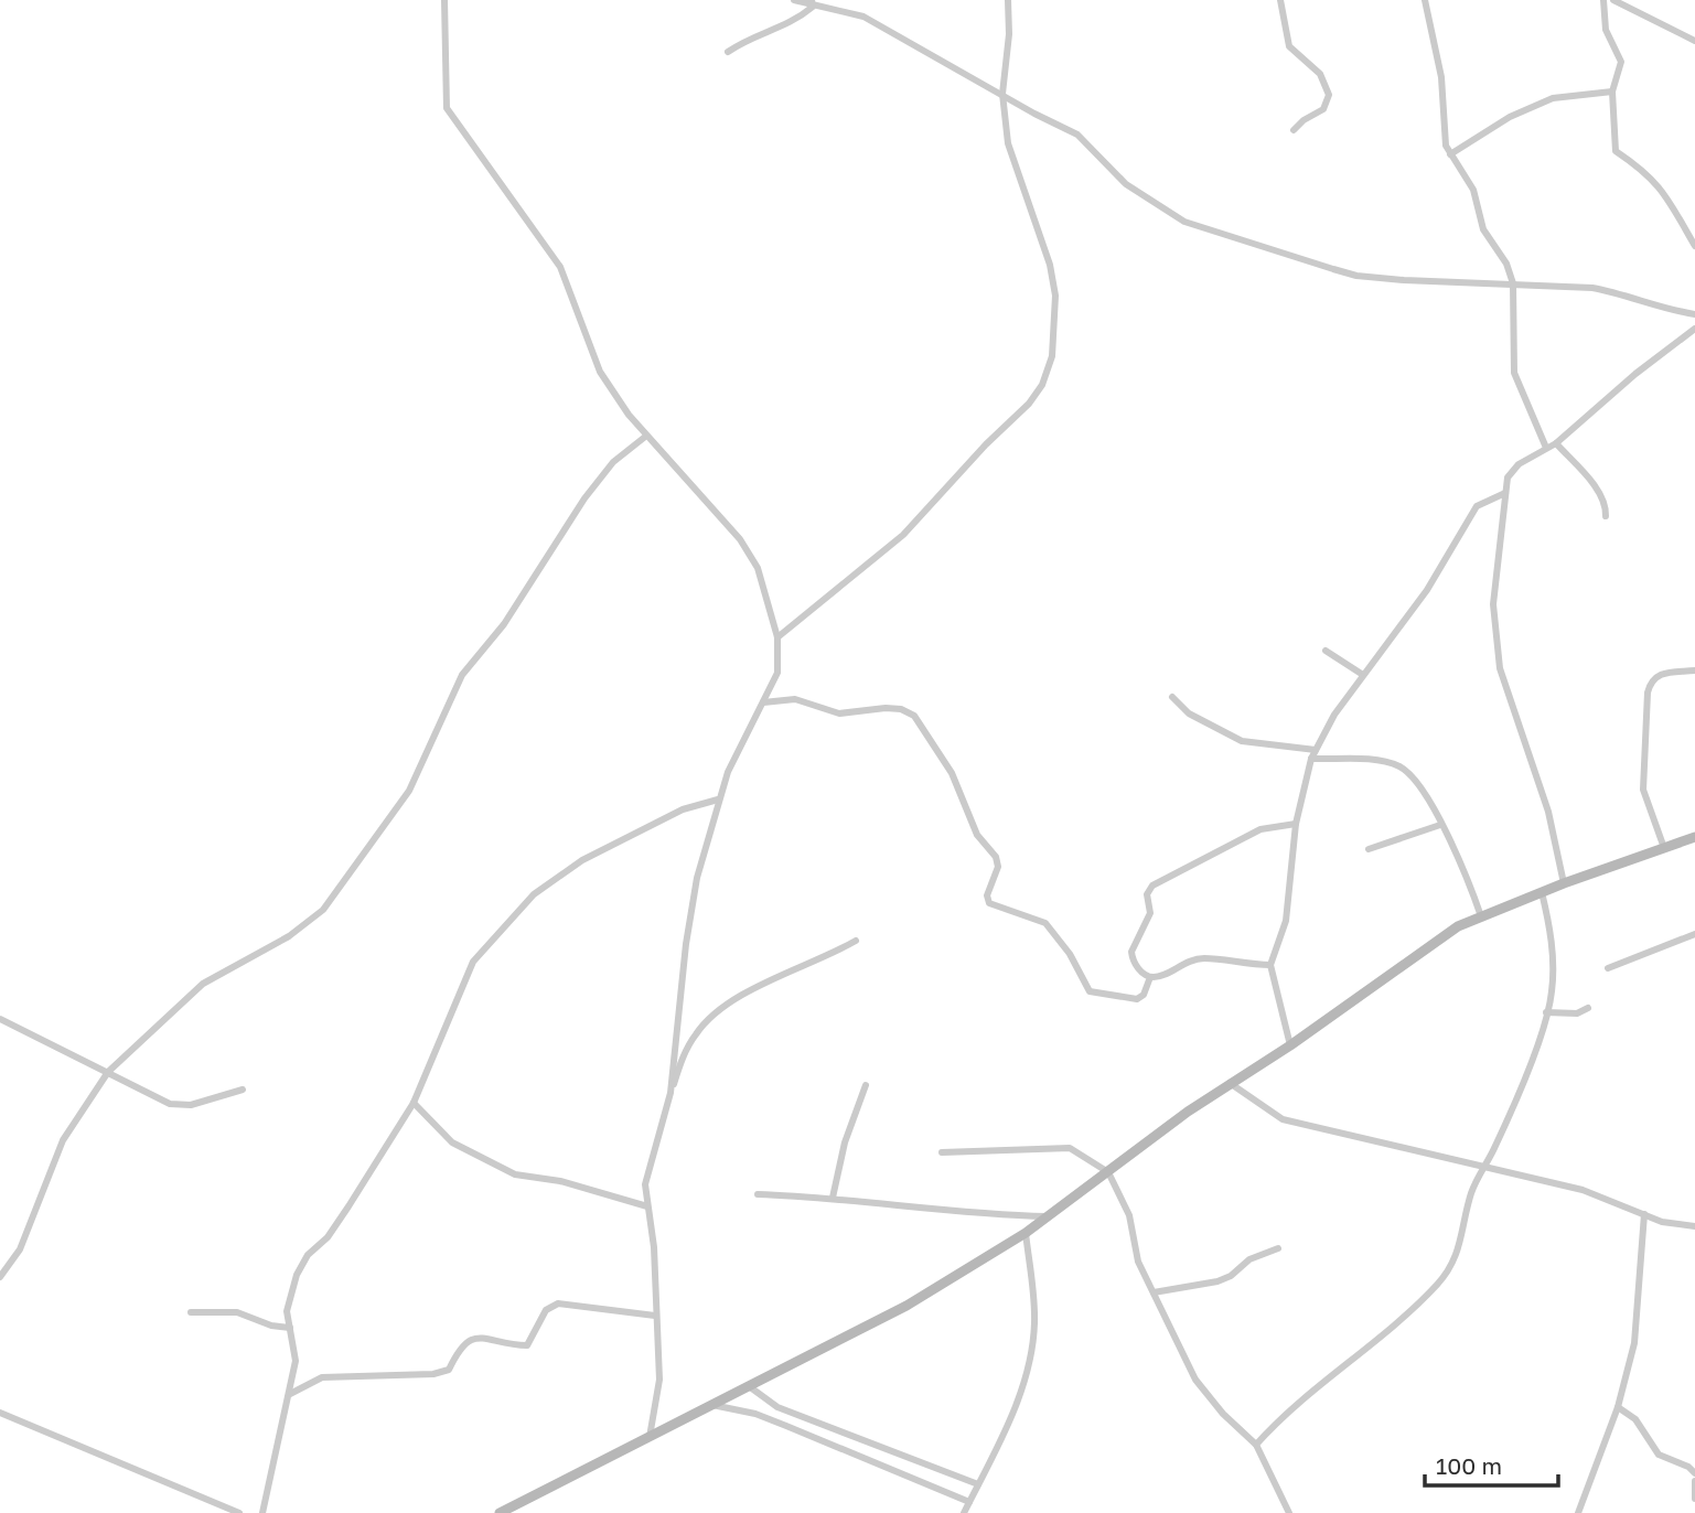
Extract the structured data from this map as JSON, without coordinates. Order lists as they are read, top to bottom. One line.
{"scale_bar":"100 m"}
